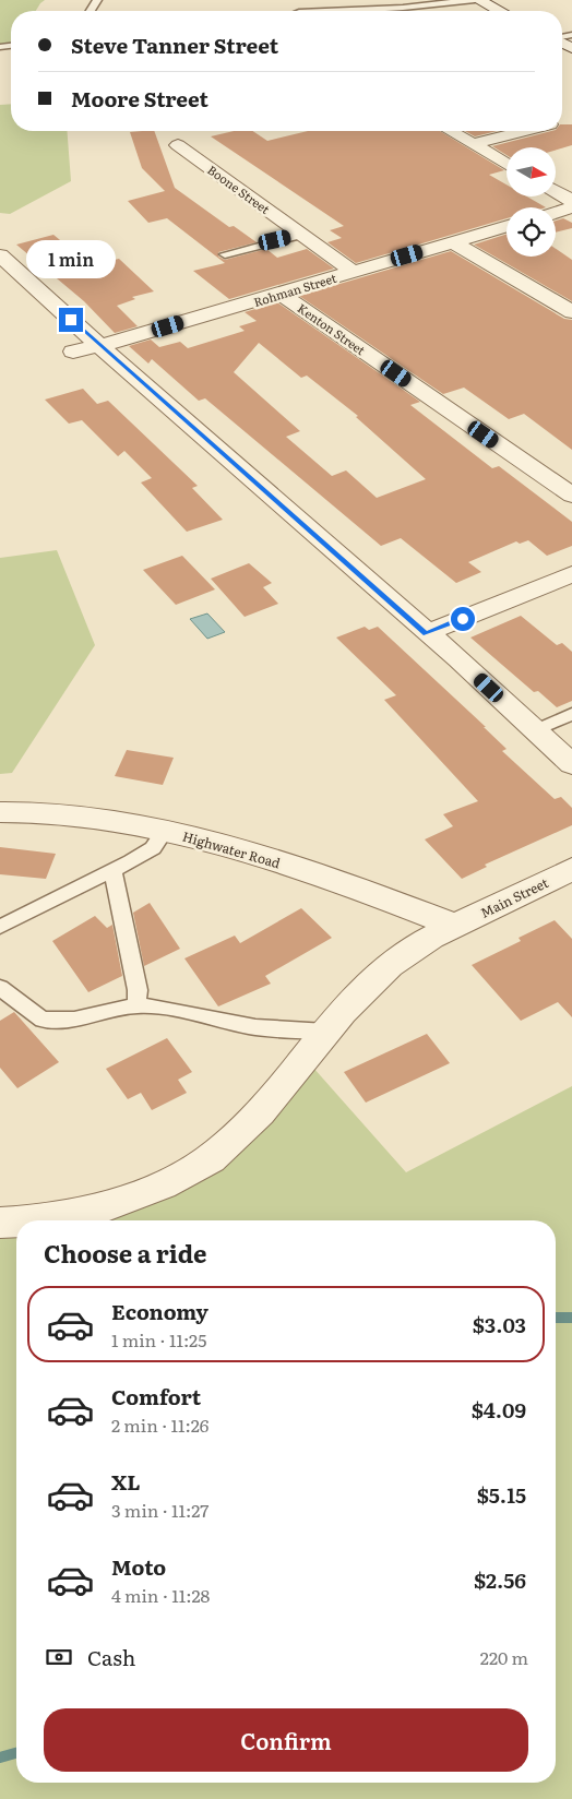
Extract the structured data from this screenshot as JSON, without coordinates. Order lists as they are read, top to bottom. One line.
{"streets":{"street":["Boone Street","Rohman Street","Kenton Street","Highwater Road","Main Street"]},"crossings":[["Boone Street","Rohman Street"],["Rohman Street","Kenton Street"],["Highwater Road","Main Street"]],"north":"right","page":{"banner":["Steve Tanner Street","Moore Street"],"bubble":"1 min","heading":"Choose a ride","list":[{"name":"Economy","note":"1 min · 11:25","value":"$3.03"},{"name":"Comfort","note":"2 min · 11:26","value":"$4.09"},{"name":"XL","note":"3 min · 11:27","value":"$5.15"},{"name":"Moto","note":"4 min · 11:28","value":"$2.56"}],"pay":["Cash","220 m"],"buttons":"Confirm"}}
